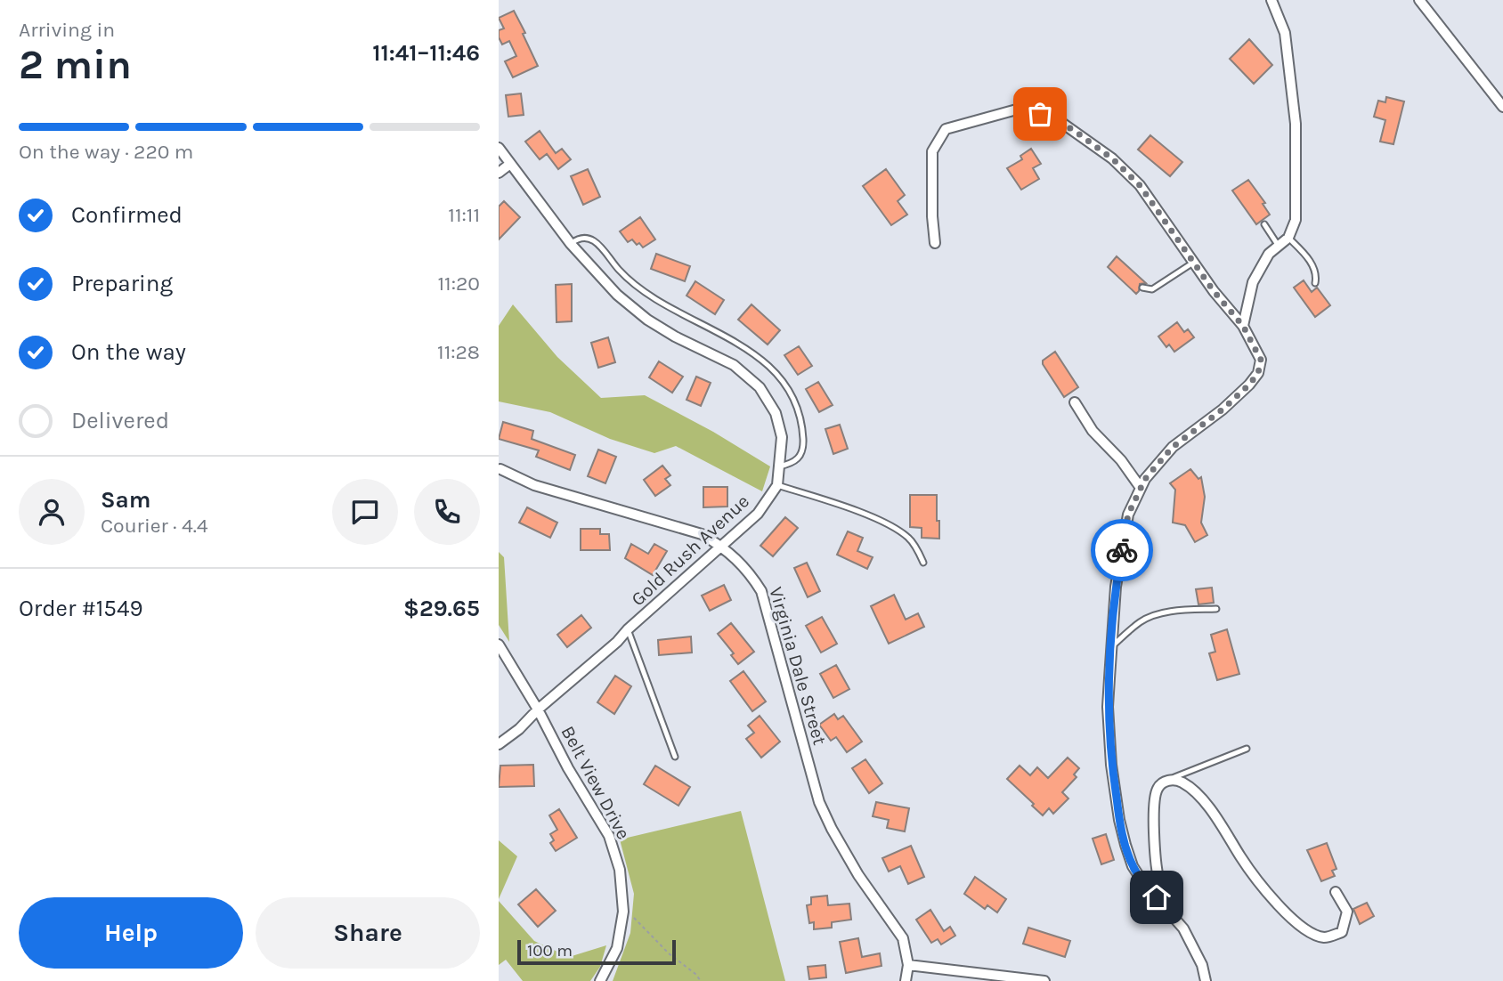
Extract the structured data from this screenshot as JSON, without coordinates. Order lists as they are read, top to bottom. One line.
{"streets":{"street":["Gold Rush Avenue","Virginia Dale Street","Belt View Drive"]},"crossings":[["Gold Rush Avenue","Virginia Dale Street"],["Gold Rush Avenue","Belt View Drive"]],"scale_bar":"100 m","page":{"heading":["2 min","Arriving in","11:41–11:46"],"panel":["Sam","Courier · 4.4","Order #1549","$29.65"],"bar":"On the way · 220 m","list":[["Confirmed","11:11"],["Preparing","11:20"],["On the way","11:28"],"Delivered"],"buttons":["Help","Share"],"scale":"100 m"}}
